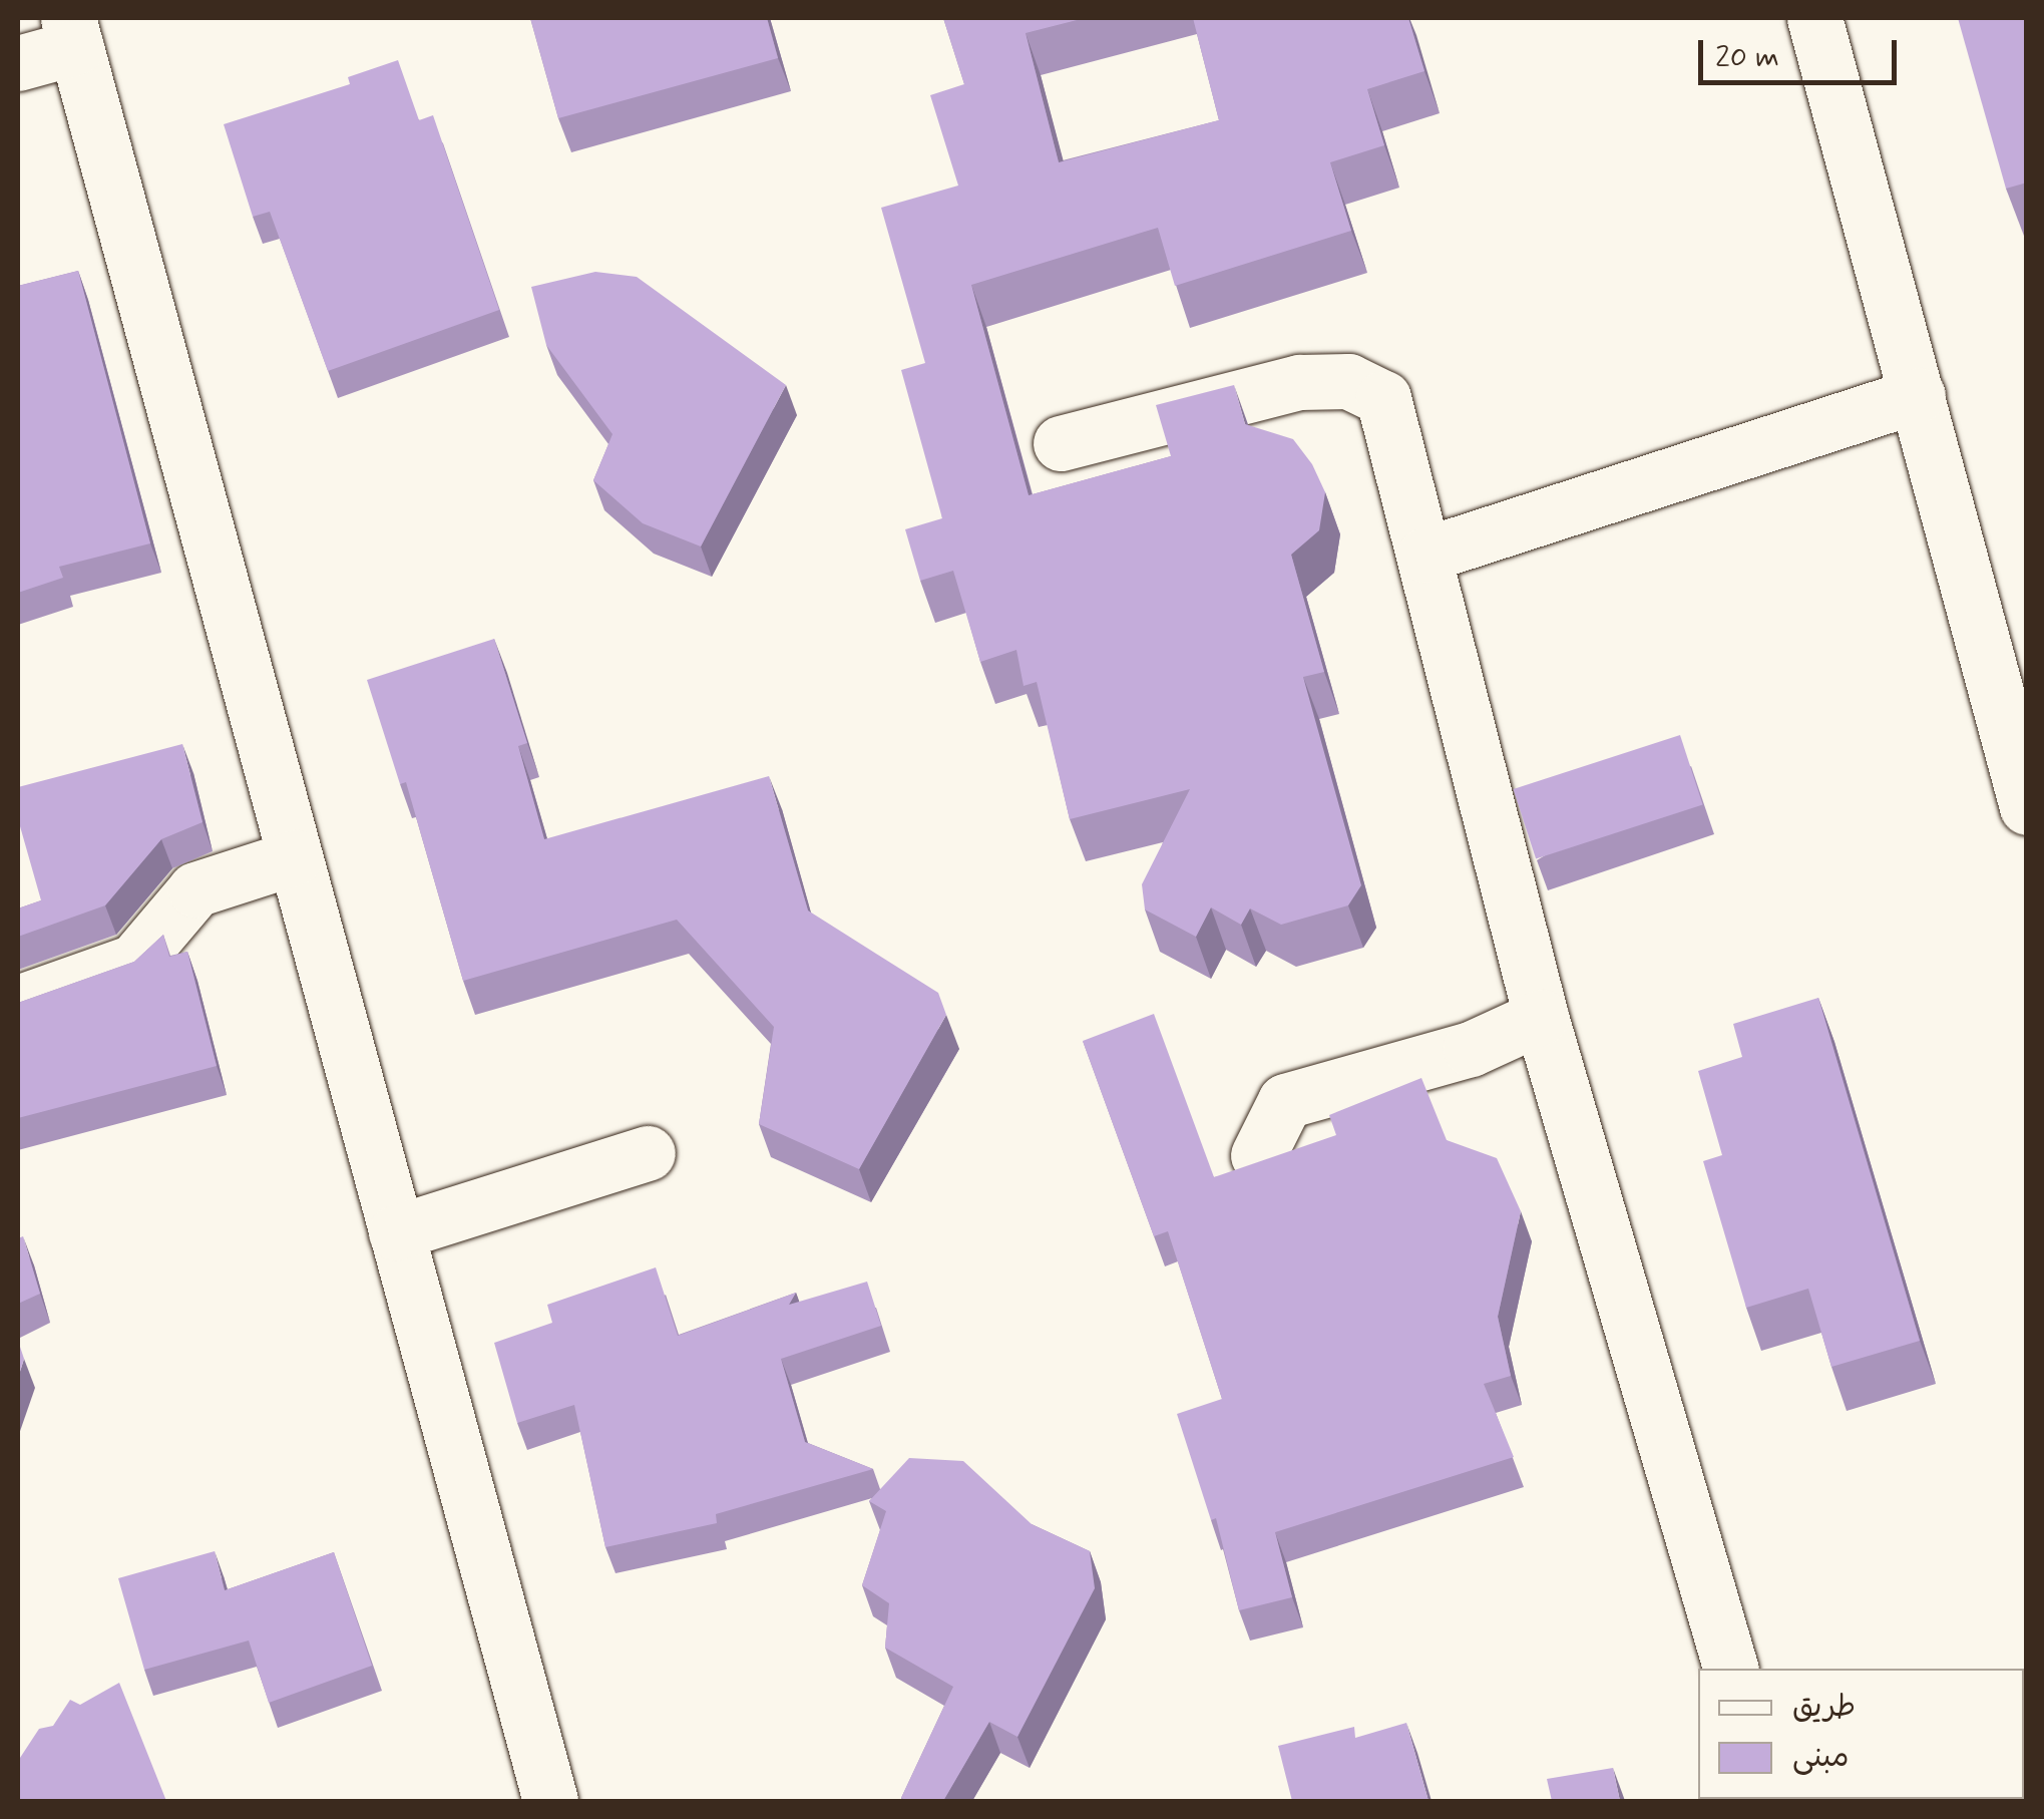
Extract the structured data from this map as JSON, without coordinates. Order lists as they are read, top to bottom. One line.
{"legend":["طريق","مبنى"],"scale_bar":"20 m"}
